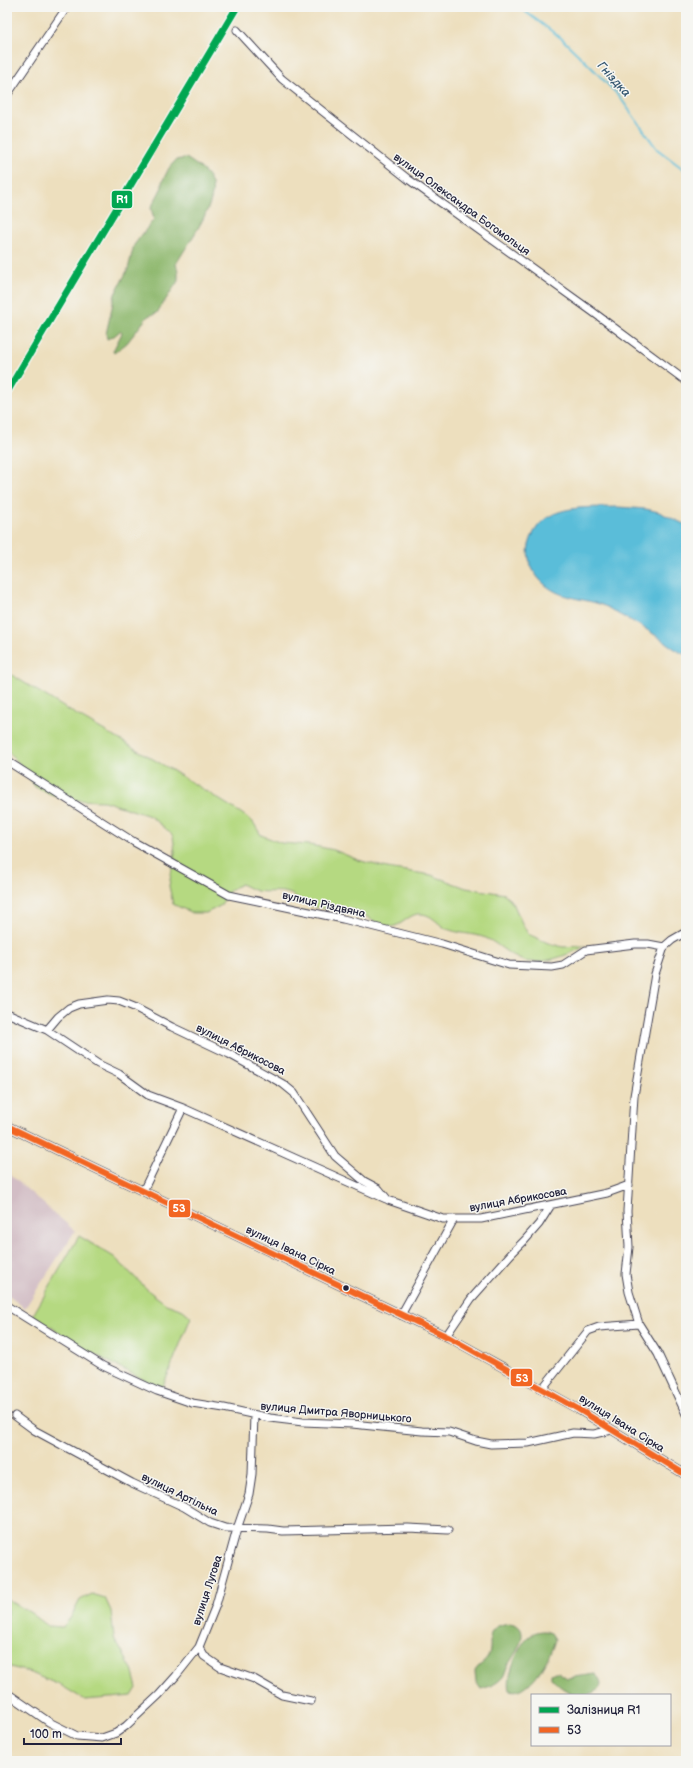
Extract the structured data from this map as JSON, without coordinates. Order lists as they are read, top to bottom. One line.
{"streets":{"street":["вулиця Олександра Богомольця","вулиця Різдвяна","вулиця Абрикосова","вулиця Івана Сірка","вулиця Дмитра Яворницького","вулиця Артільна","вулиця Лугова"]},"crossings":[["вулиця Івана Сірка","вулиця Дмитра Яворницького"],["вулиця Дмитра Яворницького","вулиця Лугова"],["вулиця Артільна","вулиця Лугова"]],"water":["Гніздка"],"lines":["rail line R1","transit line 53"],"legend":["Залізниця R1","53"],"scale_bar":"100 m"}
